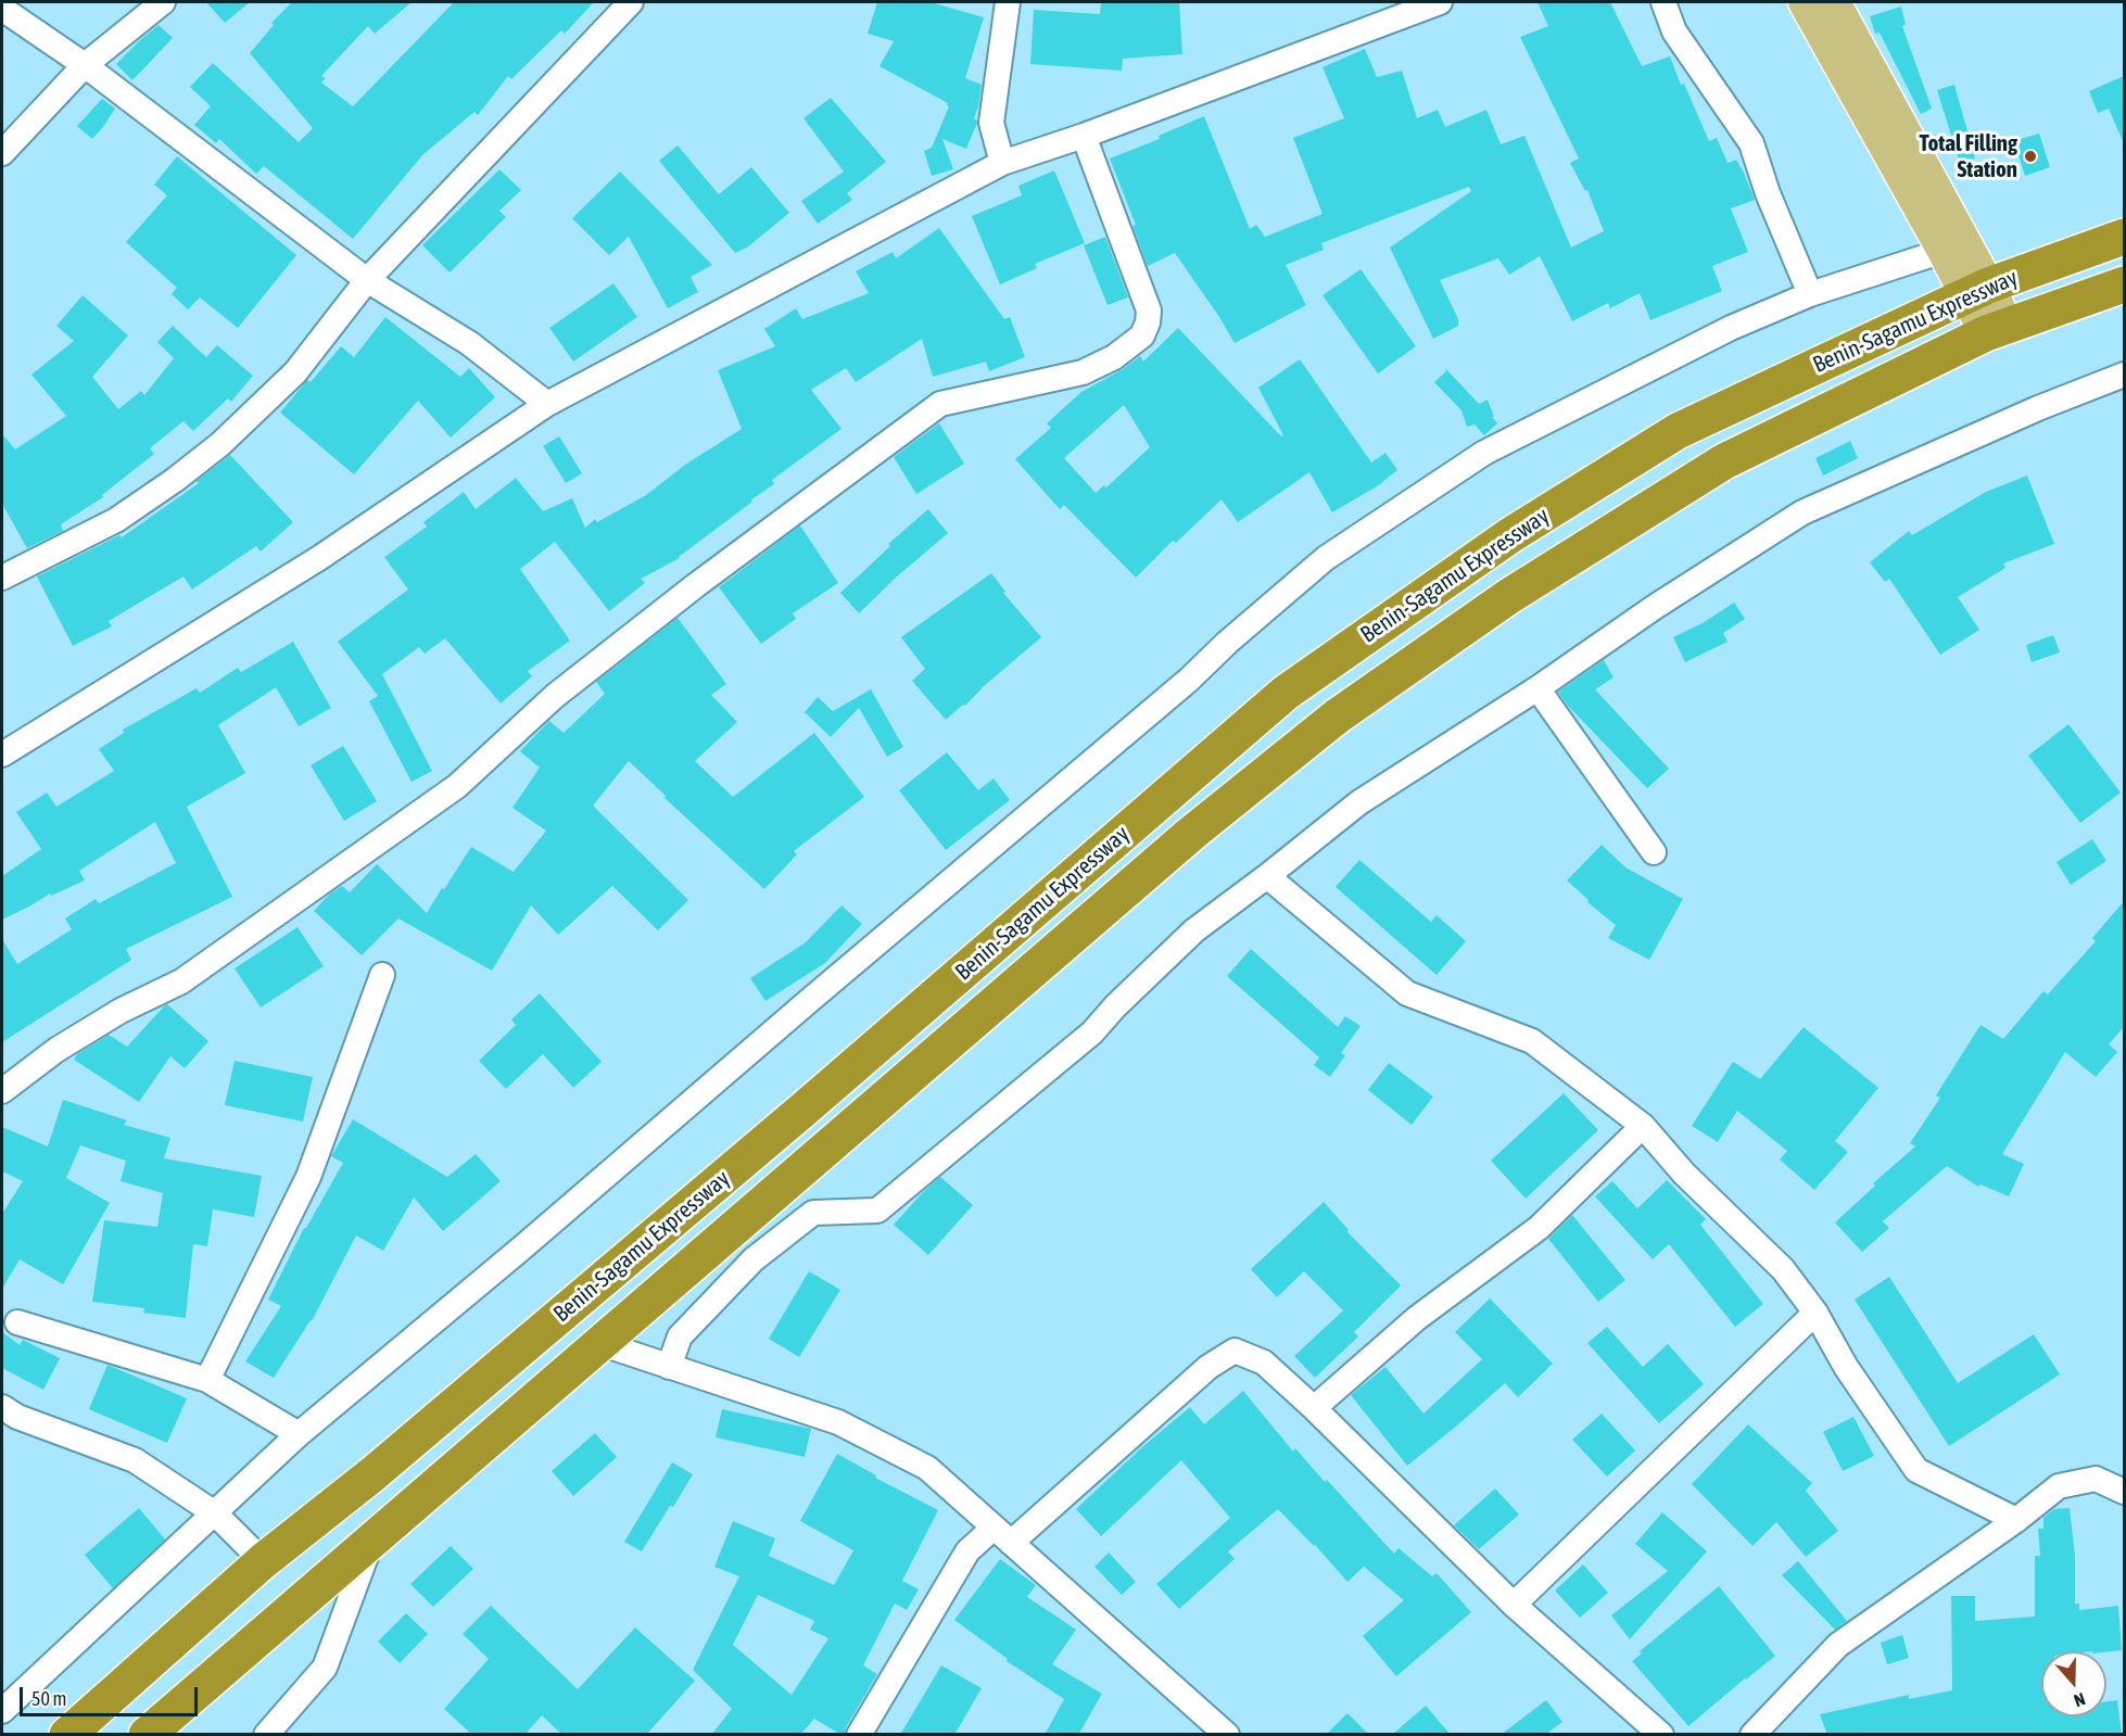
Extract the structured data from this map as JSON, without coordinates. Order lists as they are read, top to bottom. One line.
{"streets":{"highway":["Benin-Sagamu Expressway"]},"places":["Total Filling Station"],"scale_bar":"50 m","north":"bottom"}
